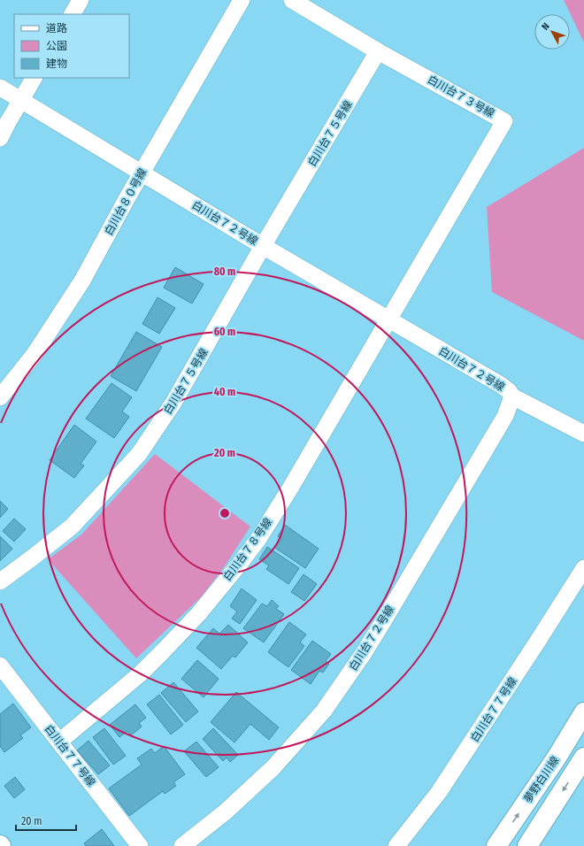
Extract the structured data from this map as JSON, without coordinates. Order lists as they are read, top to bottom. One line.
{"streets":{"street":["白川台７３号線","白川台７５号線","白川台８０号線","白川台７２号線","白川台７８号線","白川台７７号線","夢野白川線"]},"crossings":[["白川台７３号線","白川台７５号線"],["白川台７３号線","白川台７２号線"],["白川台７３号線","白川台７８号線"],["白川台７５号線","白川台７２号線"],["白川台８０号線","白川台７２号線"],["白川台７２号線","白川台７８号線"],["白川台７８号線","白川台７７号線"]],"legend":["道路","公園","建物"],"scale_bar":"20 m","north":"top left","rings":["80 m","60 m","40 m","20 m"]}
